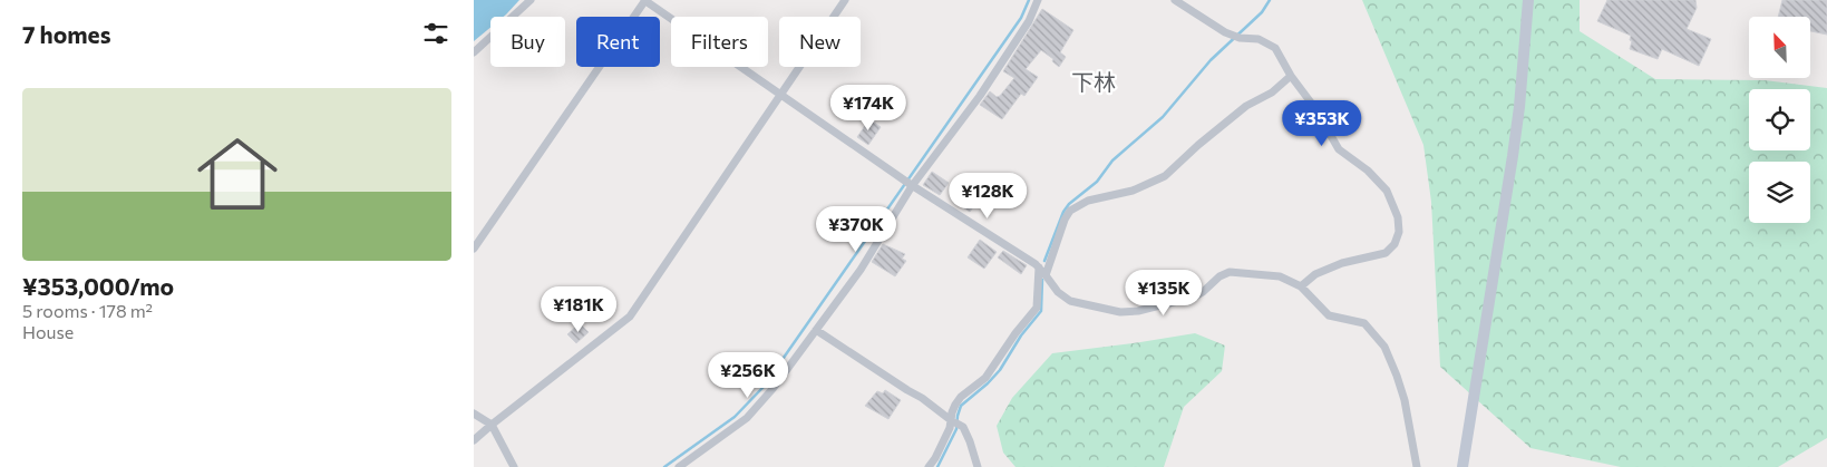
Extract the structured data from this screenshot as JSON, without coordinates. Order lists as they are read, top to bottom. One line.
{"districts":["下林"],"north":"top left","page":{"heading":"7 homes","chip":["Buy","Rent","Filters","New"],"list":[{"name":"¥353,000/mo","note":"5 rooms · 178 m² · House"}],"price":["¥174K","¥353K","¥128K","¥370K","¥135K","¥181K","¥256K"]}}
